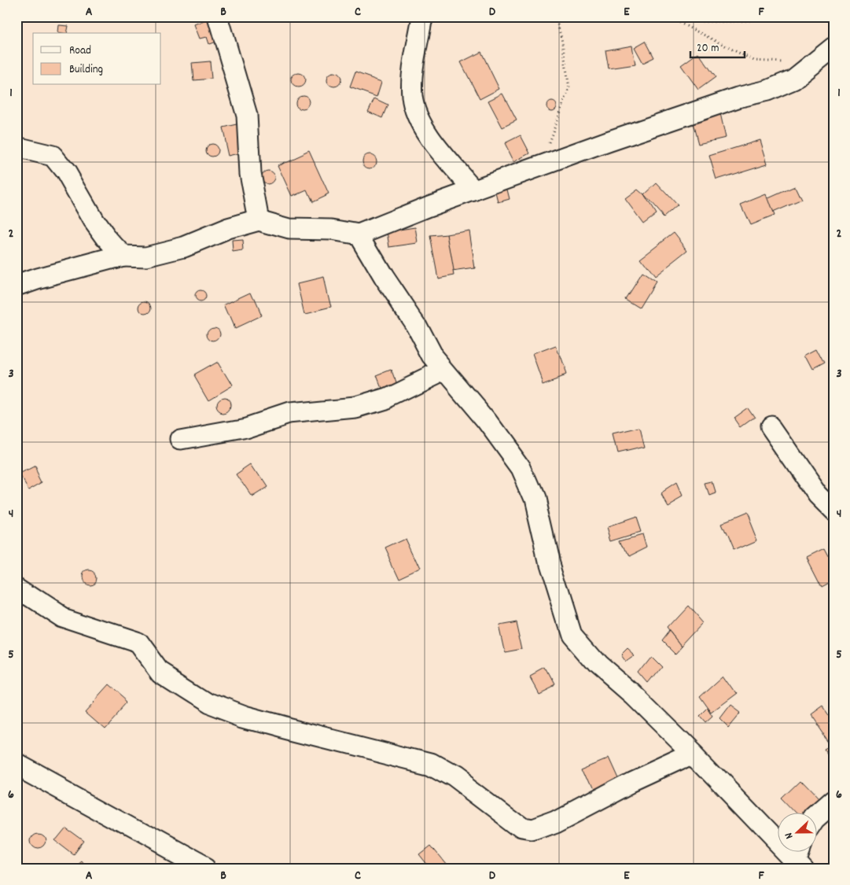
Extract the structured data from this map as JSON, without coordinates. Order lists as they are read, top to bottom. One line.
{"legend":["Road","Building"],"scale_bar":"20 m","north":"left","grid":{"columns":["A","B","C","D","E","F"],"rows":["1","2","3","4","5","6"]}}
